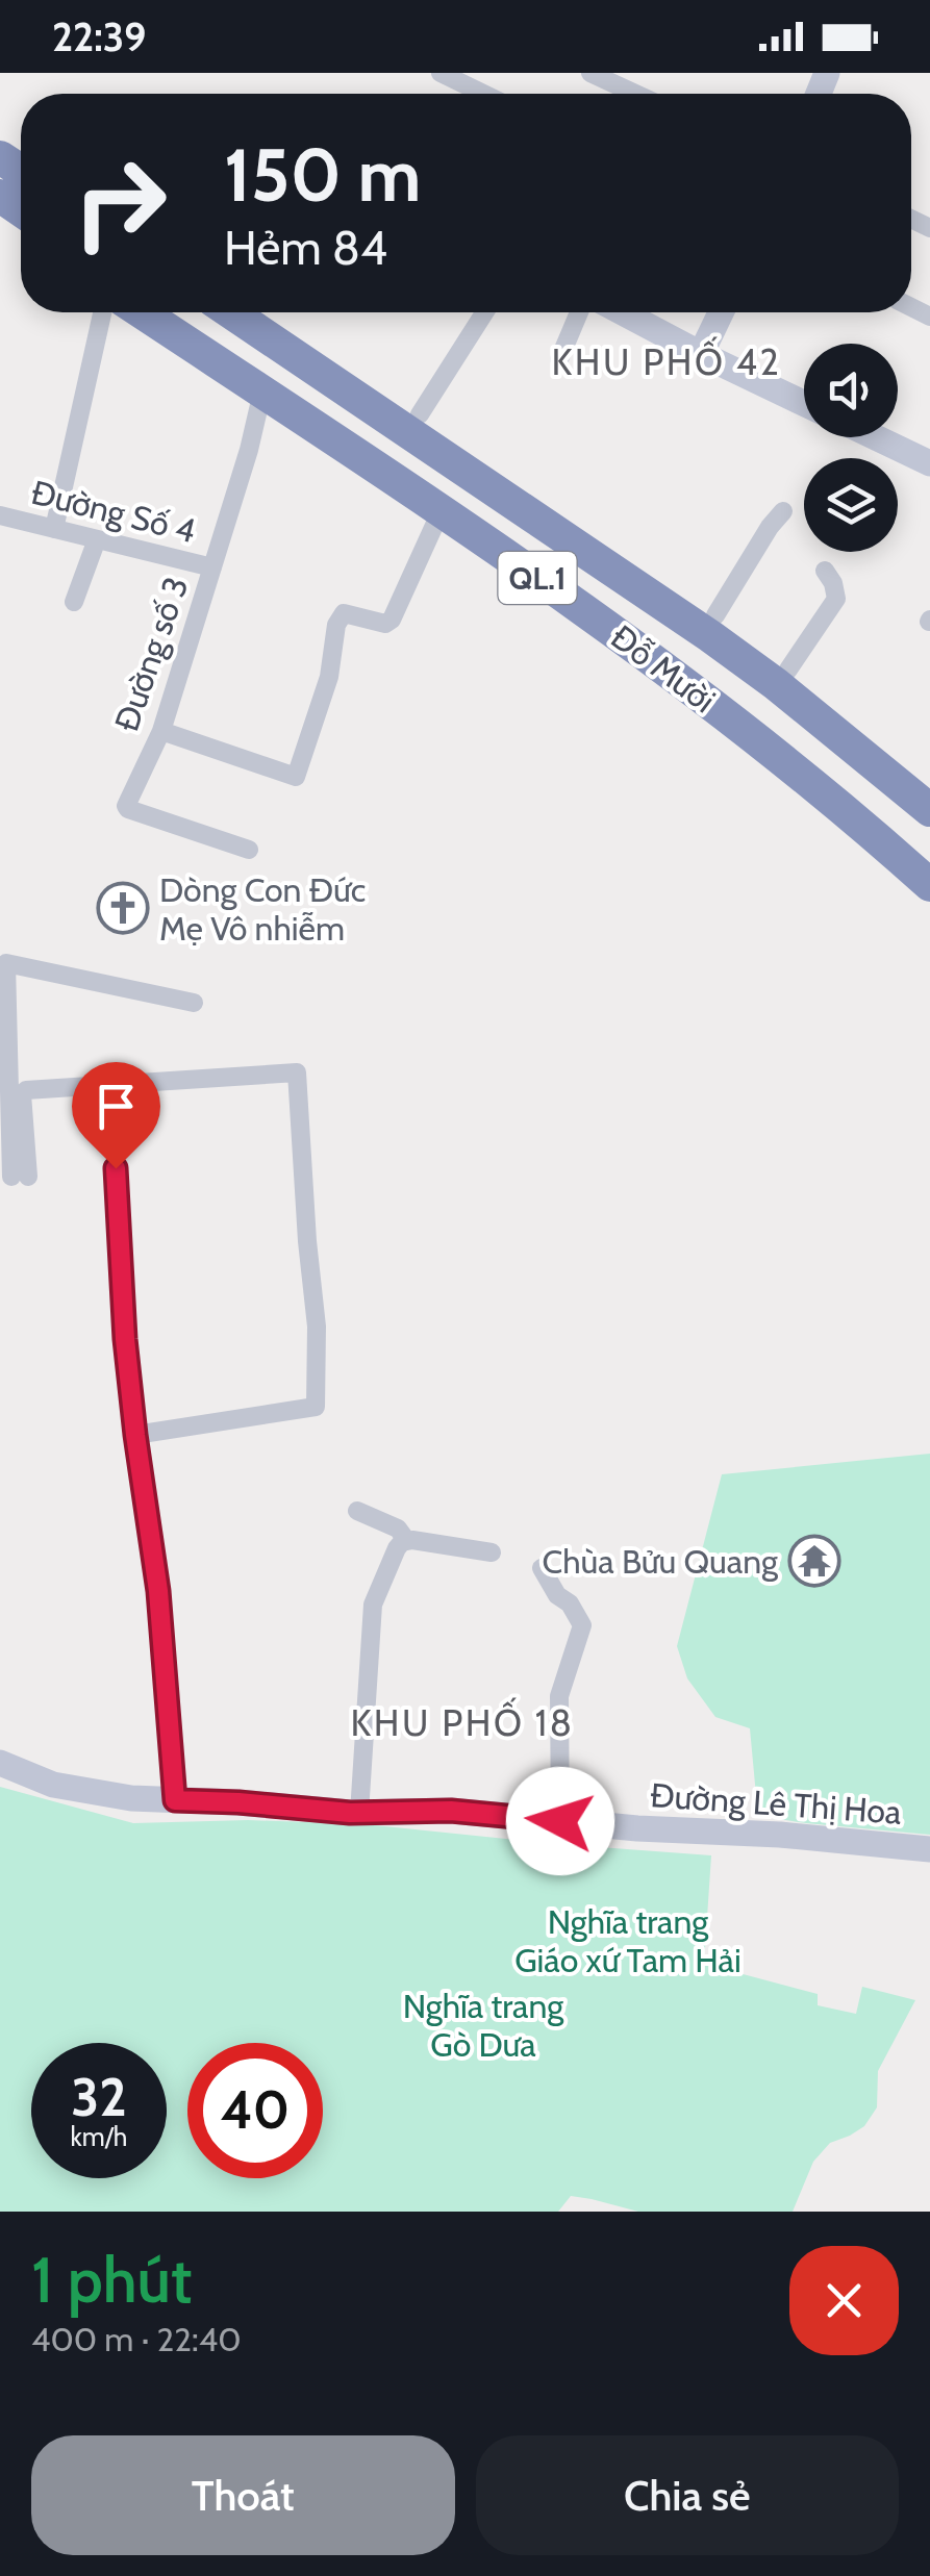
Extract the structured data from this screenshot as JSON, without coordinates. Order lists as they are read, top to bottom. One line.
{"streets":{"highway":["QL.1","Đỗ Mười"],"street":["Đường Số 4","Đường số 3","Đường Lê Thị Hoa"]},"crossings":[["Đường Số 4","Đường số 3"],["Đường số 3","Đỗ Mười"]],"districts":["KHU PHỐ 42","KHU PHỐ 18"],"parks":["Nghĩa trang Giáo xứ Tam Hải","Nghĩa trang Gò Dưa"],"places":{"church":["Dòng Con Đức Mẹ Vô nhiễm"],"temple":["Chùa Bửu Quang"]},"page":{"status":"22:39","turn":["150 m","Hẻm 84"],"speed":"32 km/h","limit":"40","heading":["1 phút","400 m · 22:40"],"buttons":["Thoát","Chia sẻ"]}}
